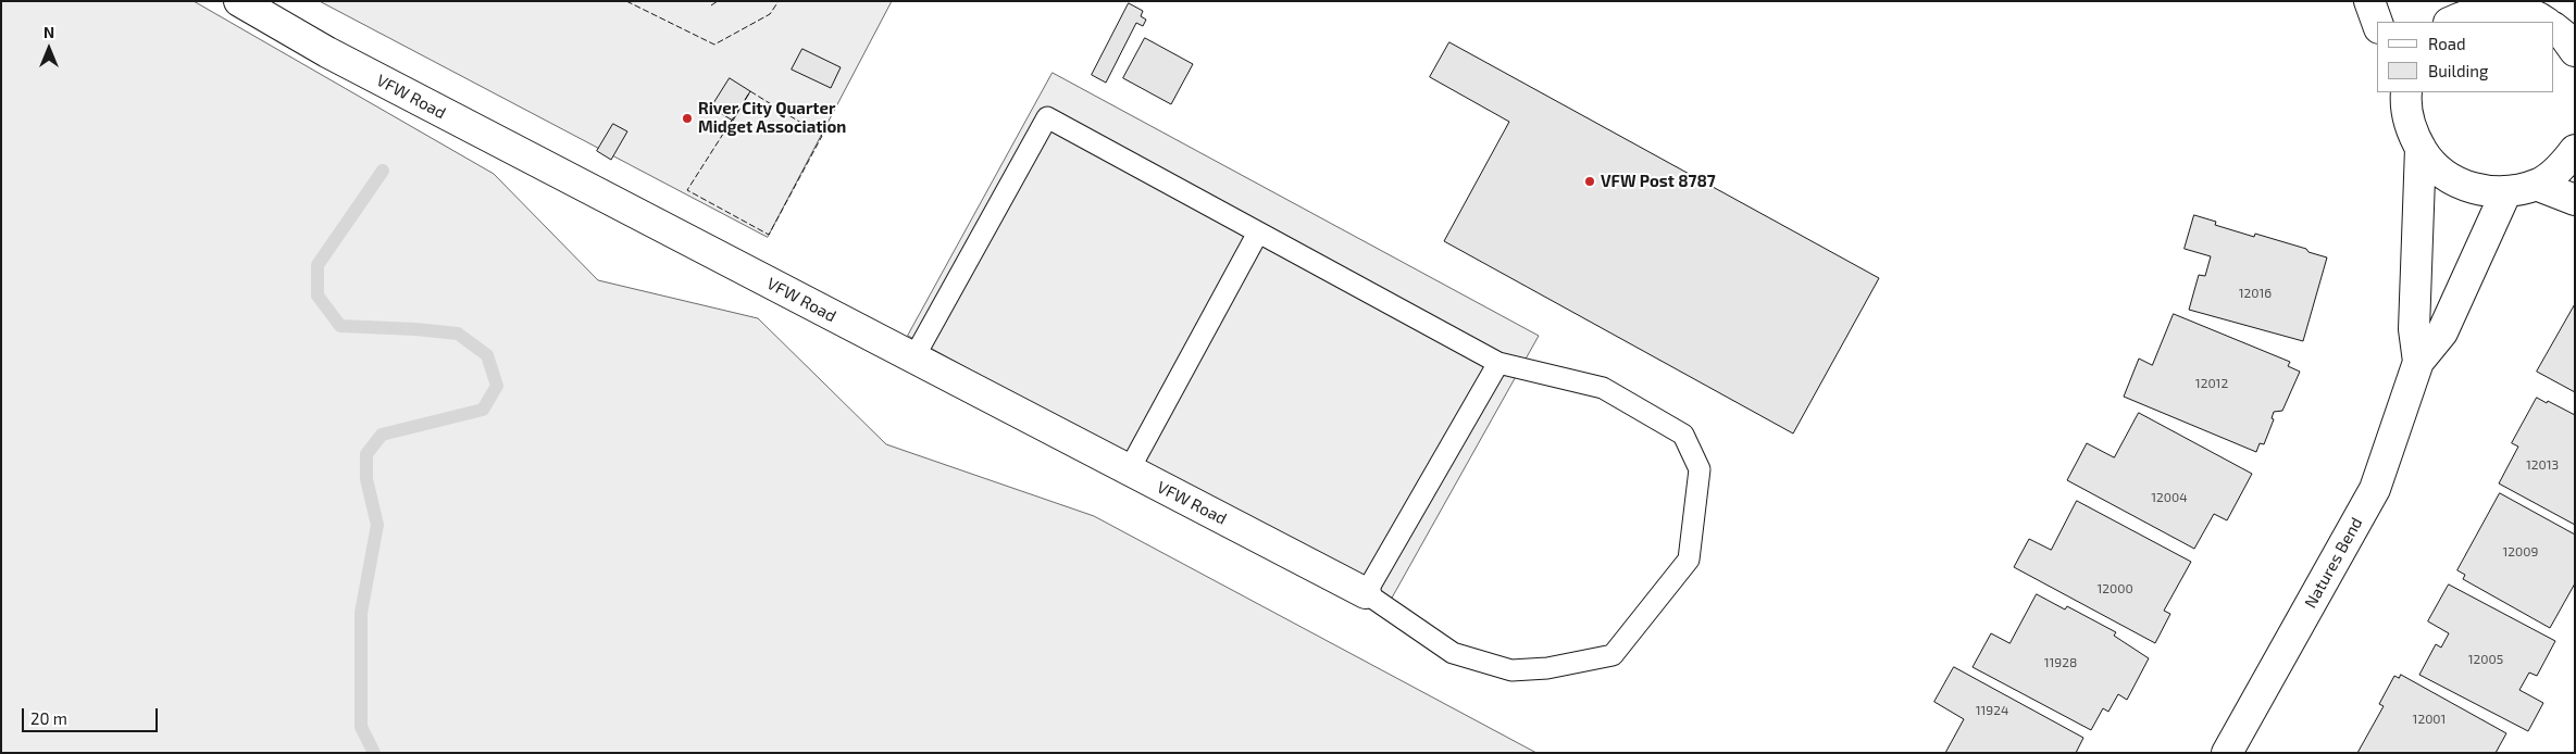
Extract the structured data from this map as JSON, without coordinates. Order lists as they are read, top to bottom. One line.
{"streets":{"street":["VFW Road","Natures Bend"]},"places":["River City Quarter Midget Association","VFW Post 8787"],"house_numbers":["12016","12012","12013","12004","12009","12000","12005","11928","11924","12001"],"legend":["Road","Building"],"scale_bar":"20 m","north":"top"}
